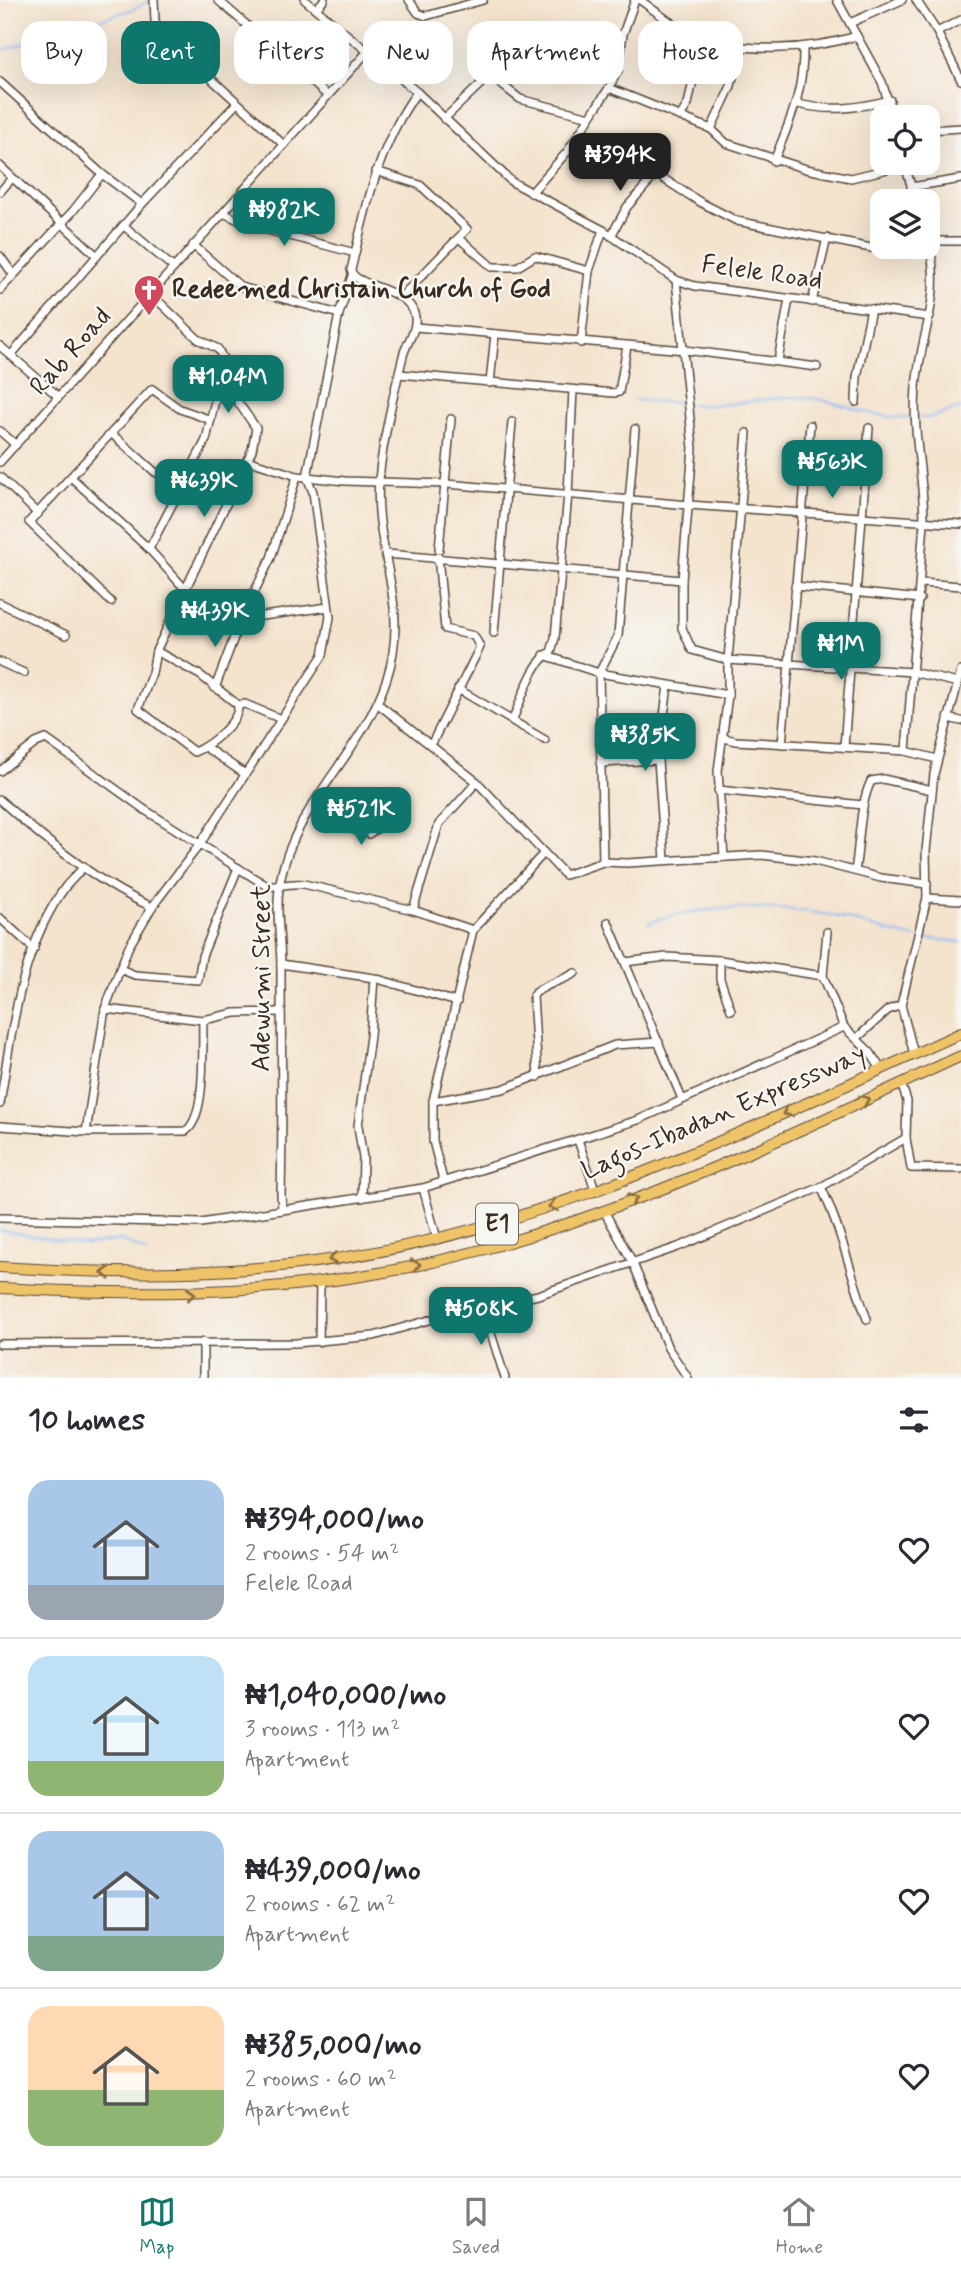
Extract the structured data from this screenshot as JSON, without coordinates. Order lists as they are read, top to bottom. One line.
{"streets":{"highway":["Lagos-Ibadan Expressway","E1"],"street":["Felele Road","Rab Road","Adewumi Street"]},"places":{"church":["Redeemed Christain Church of God"]},"page":{"chip":["Buy","Rent","Filters","New","Apartment","House"],"price":["₦394K","₦982K","₦1.04M","₦563K","₦639K","₦439K","₦1M","₦385K","₦521K","₦508K"],"heading":"10 homes","list":[{"name":"₦394,000/mo","note":"2 rooms · 54 m² · Felele Road"},{"name":"₦1,040,000/mo","note":"3 rooms · 113 m² · Apartment"},{"name":"₦439,000/mo","note":"2 rooms · 62 m² · Apartment"},{"name":"₦385,000/mo","note":"2 rooms · 60 m² · Apartment"}],"tabs":["Map","Saved","Home"]}}
